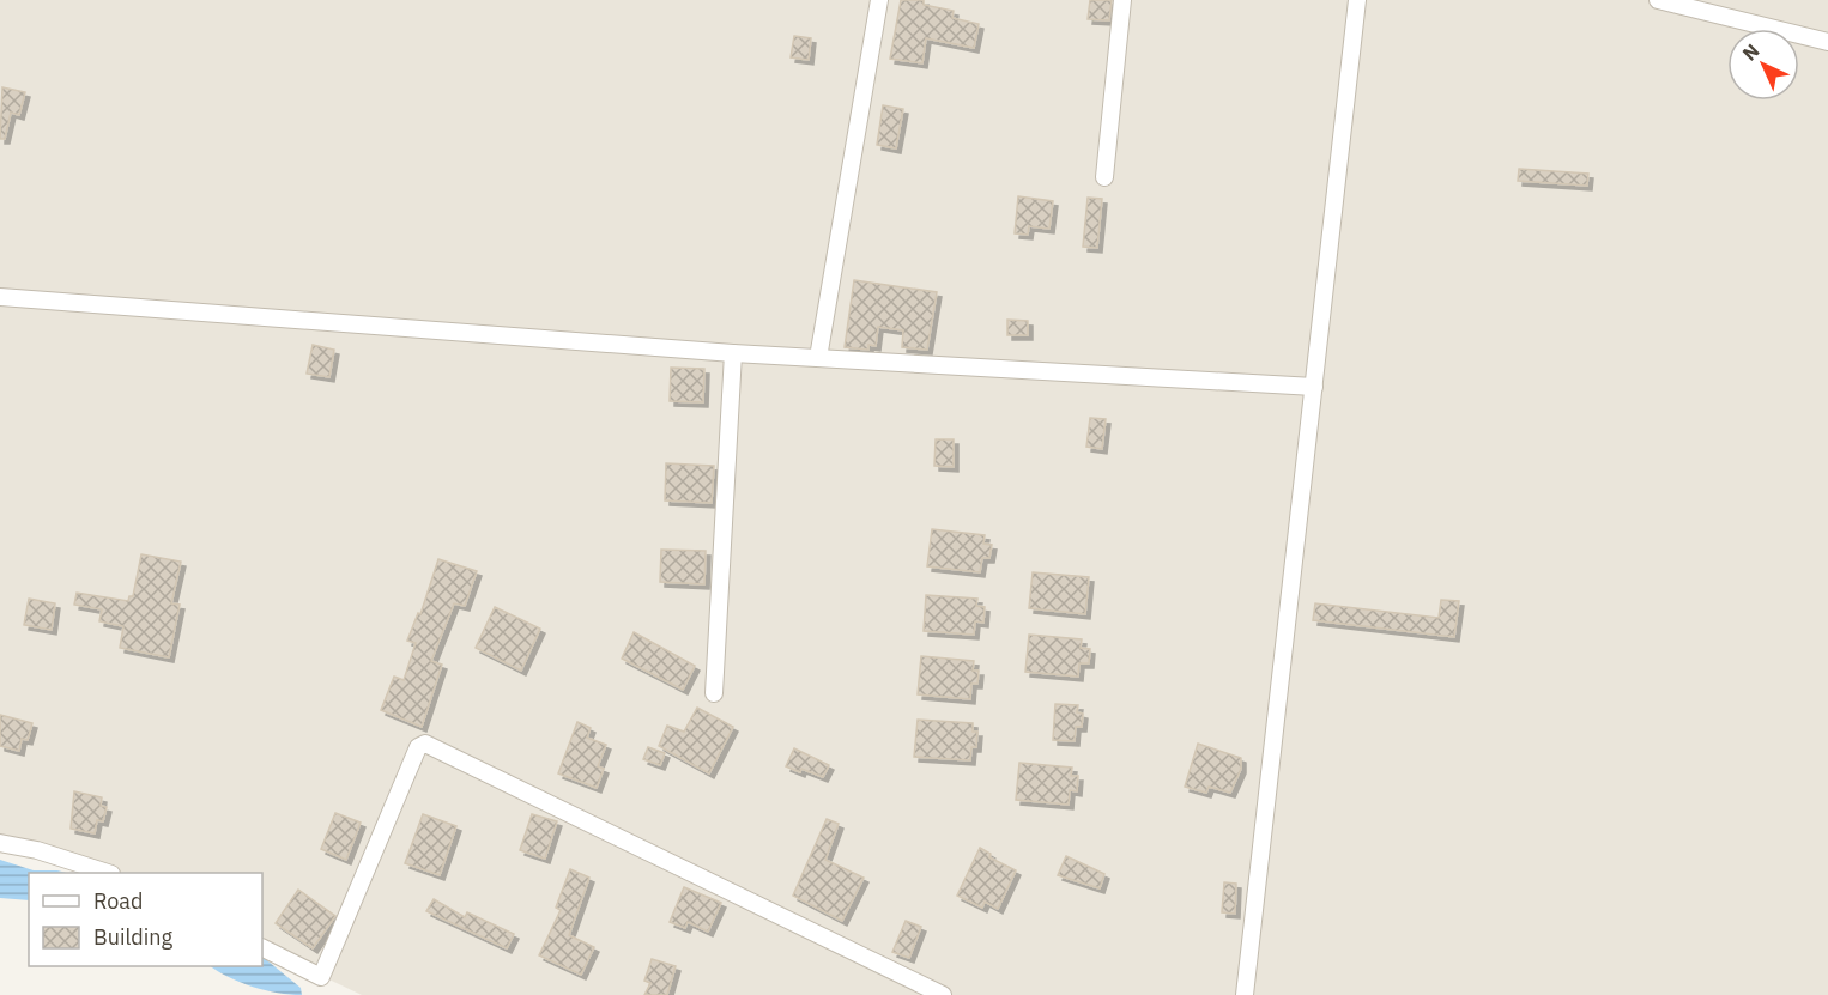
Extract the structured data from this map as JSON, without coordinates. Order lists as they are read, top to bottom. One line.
{"legend":["Road","Building"],"north":"top left"}
